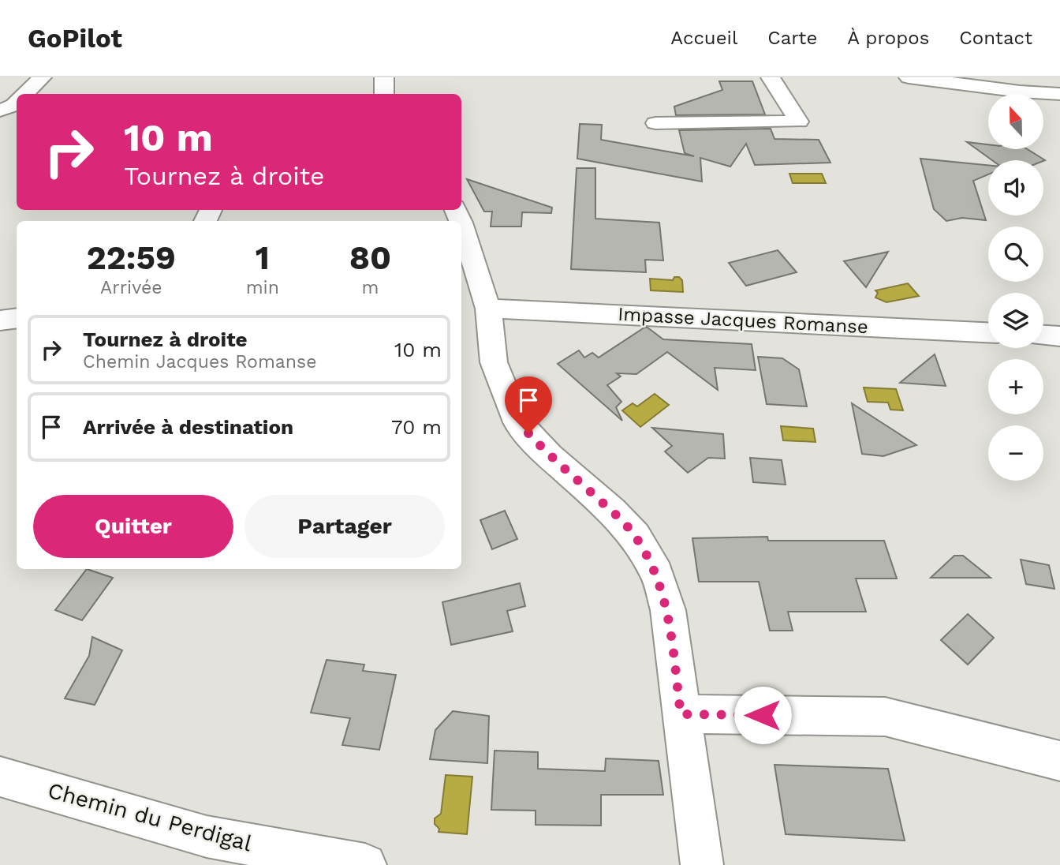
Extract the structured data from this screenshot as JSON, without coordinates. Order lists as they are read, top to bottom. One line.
{"streets":{"street":["Impasse Jacques Romanse","Chemin du Perdigal"]},"north":"top","page":{"header":"GoPilot","nav":["Accueil","Carte","À propos","Contact"],"map_buttons":["+","−"],"turn":["10 m","Tournez à droite"],"eta":["22:59","Arrivée","1","min","80","m"],"list":[{"name":"Tournez à droite","note":"Chemin Jacques Romanse","value":"10 m"},{"name":"Arrivée à destination","value":"70 m"}],"buttons":["Quitter","Partager"]}}
